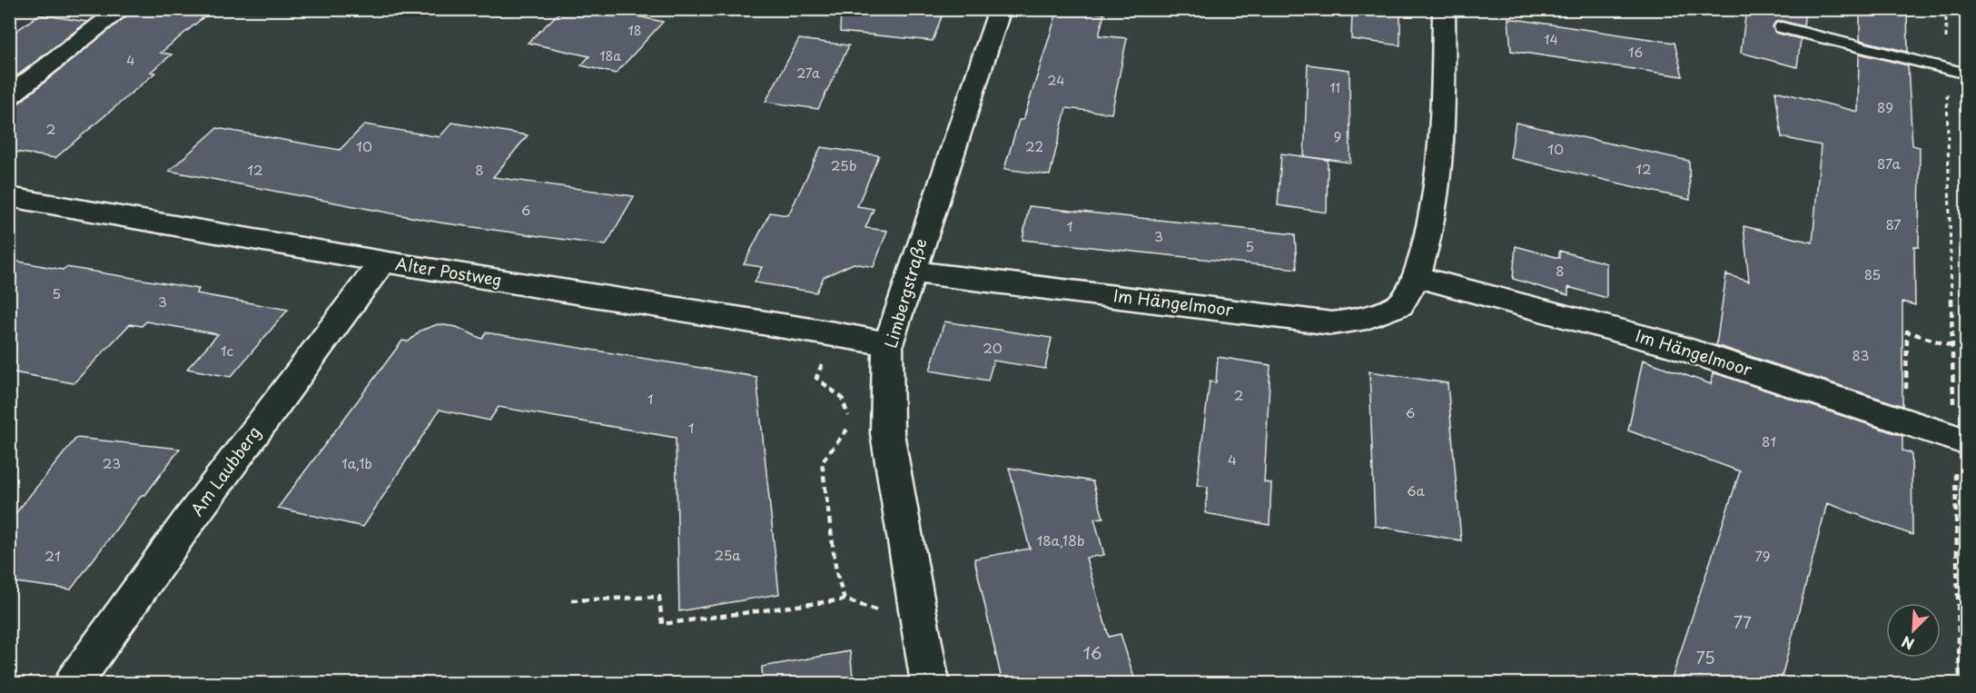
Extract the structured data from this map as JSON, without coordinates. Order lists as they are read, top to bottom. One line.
{"streets":{"street":["Alter Postweg","Limbergstraße","Im Hängelmoor","Am Laubberg"]},"crossings":[["Alter Postweg","Limbergstraße"],["Alter Postweg","Am Laubberg"],["Limbergstraße","Im Hängelmoor"]],"house_numbers":["18","14","16","18a","4","27a","24","11","89","2","9","10","22","10","87a","25b","12","12","8","6","87","1","3","5","8","85","5","3","20","1c","83","2","1","6","1","81","4","23","1a,1b","6a","18a,18b","25a","21","79","77","16","75"],"north":"bottom left"}
